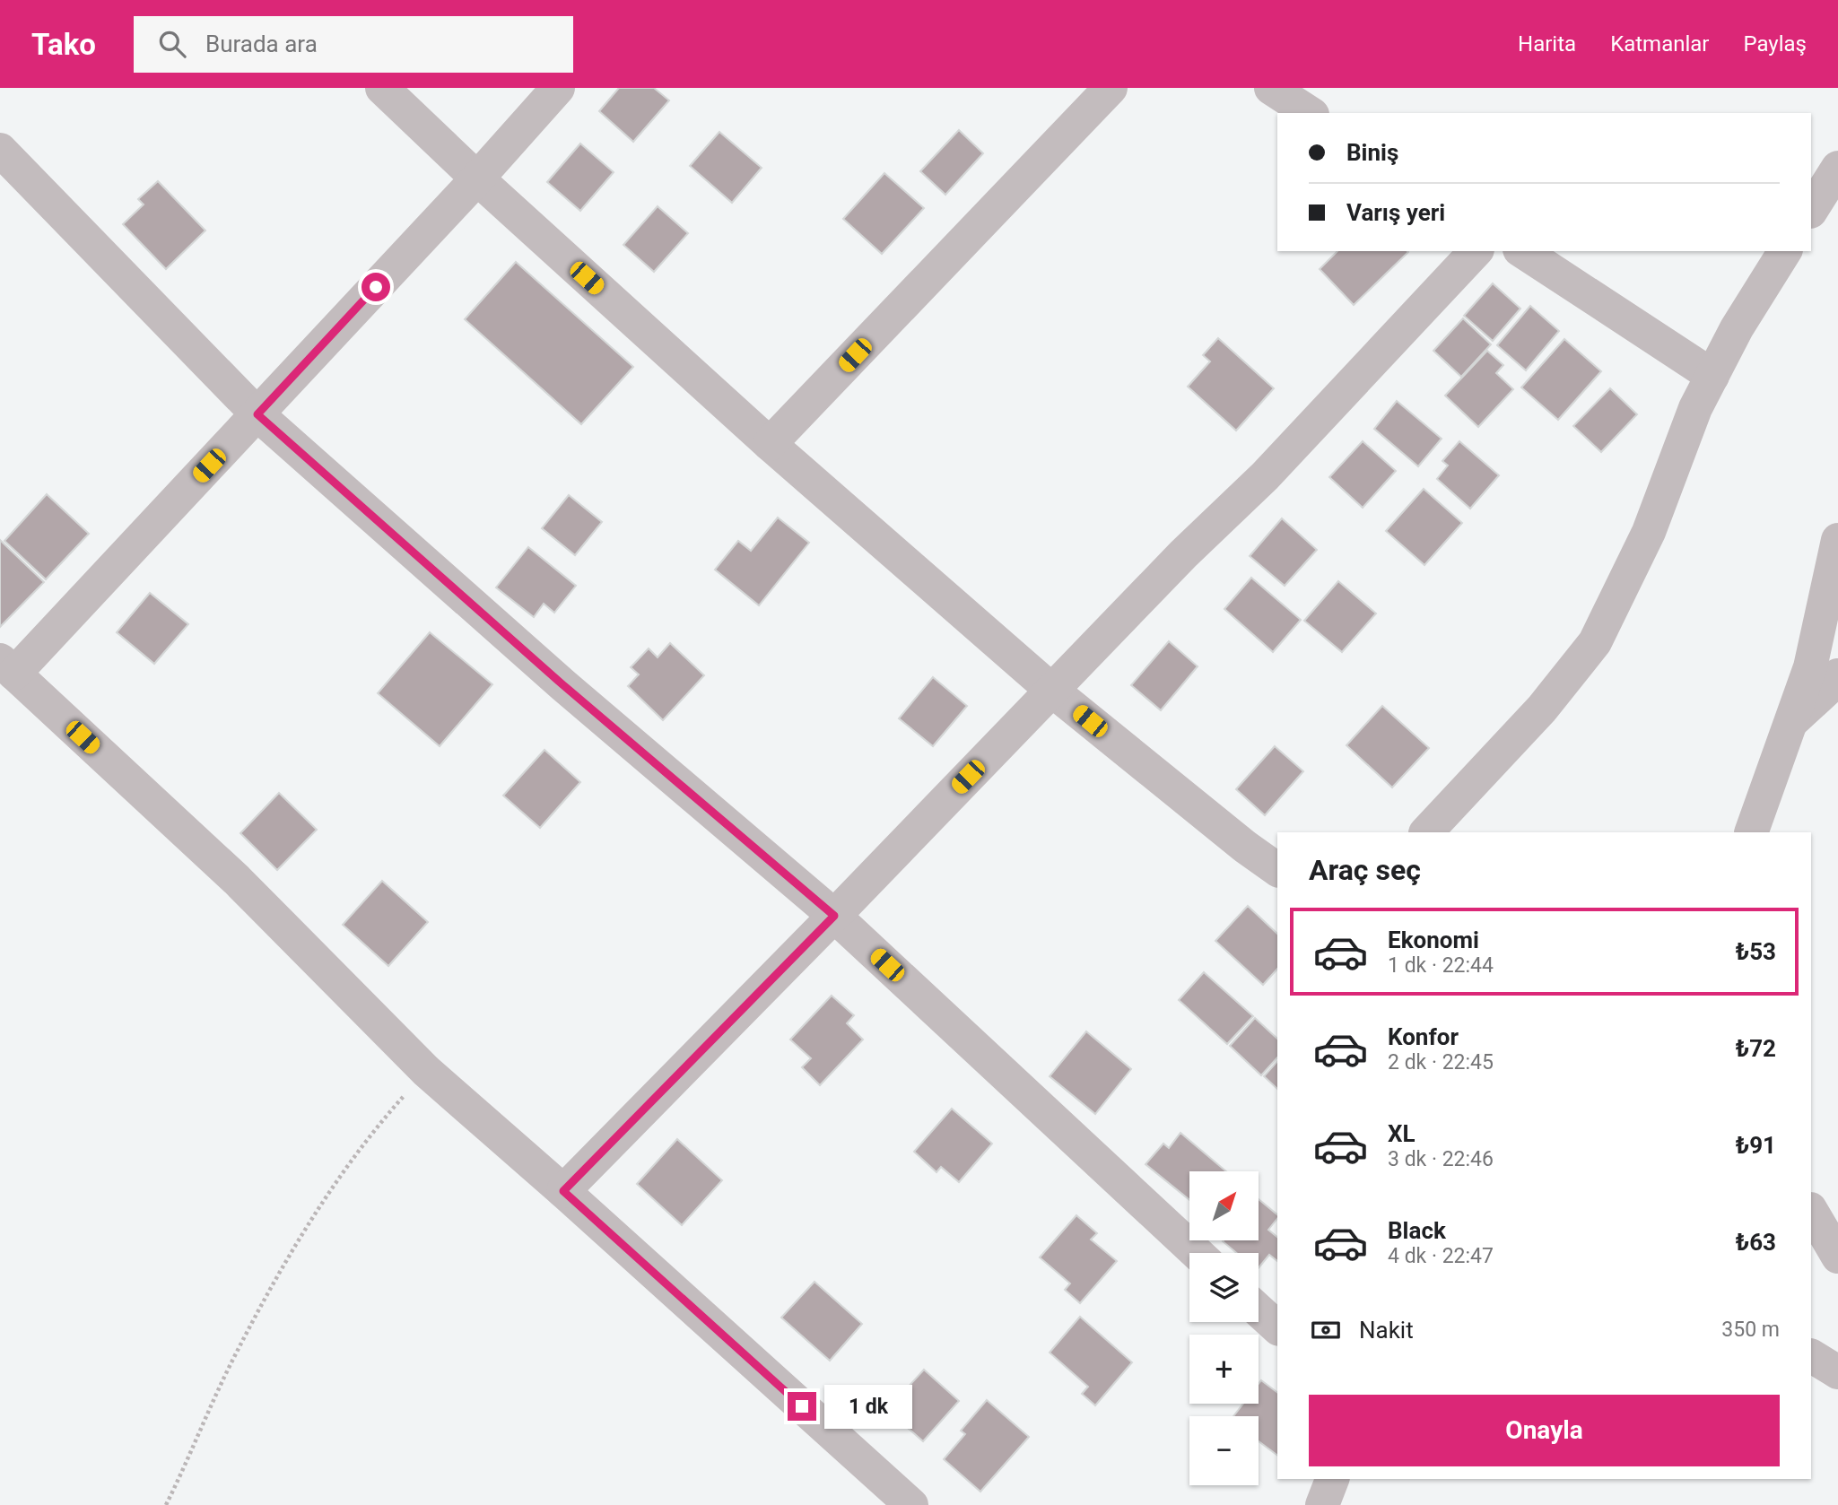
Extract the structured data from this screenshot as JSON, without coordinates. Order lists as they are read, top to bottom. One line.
{"north":"top right","page":{"header":"Tako","search":"Burada ara","nav":["Harita","Katmanlar","Paylaş"],"banner":["Biniş","Varış yeri"],"heading":"Araç seç","list":[{"name":"Ekonomi","note":"1 dk · 22:44","value":"₺53"},{"name":"Konfor","note":"2 dk · 22:45","value":"₺72"},{"name":"XL","note":"3 dk · 22:46","value":"₺91"},{"name":"Black","note":"4 dk · 22:47","value":"₺63"}],"map_buttons":["+","−"],"pay":["Nakit","350 m"],"buttons":"Onayla","bubble":"1 dk"}}
